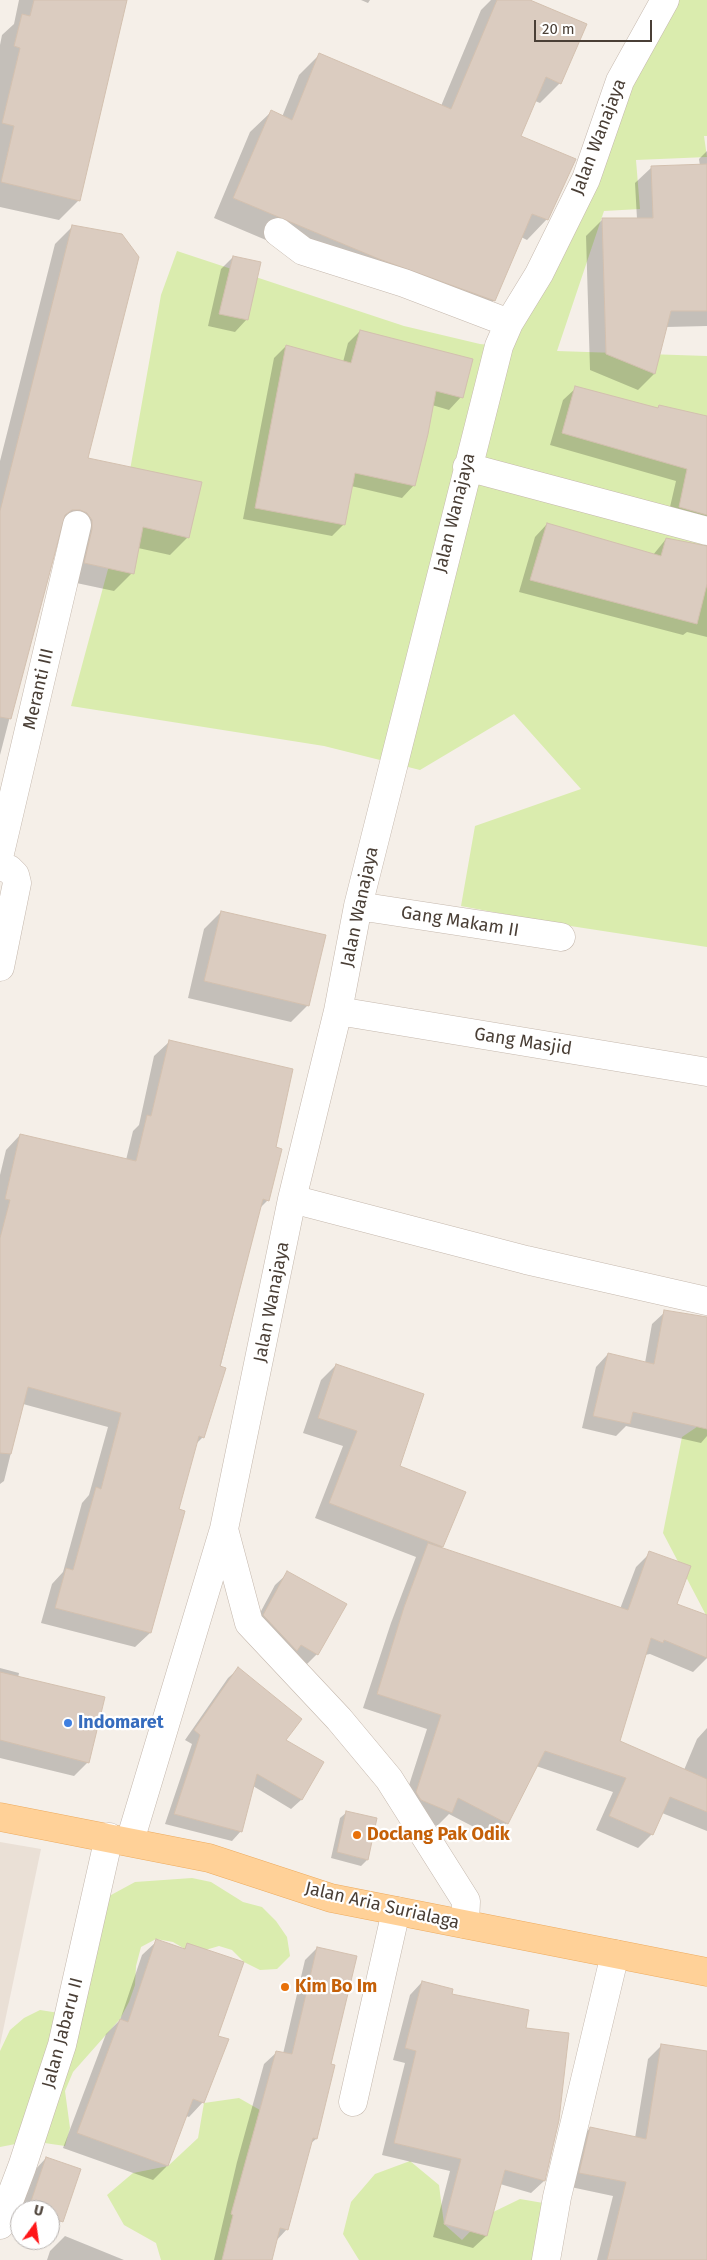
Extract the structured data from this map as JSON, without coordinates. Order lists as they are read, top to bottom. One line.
{"streets":{"main road":["Jalan Aria Surialaga"],"street":["Jalan Wanajaya","Meranti III","Gang Makam II","Gang Masjid","Jalan Jabaru II"]},"crossings":[["Jalan Wanajaya","Gang Makam II"],["Jalan Wanajaya","Gang Masjid"],["Jalan Wanajaya","Jalan Aria Surialaga"],["Jalan Wanajaya","Jalan Jabaru II"],["Jalan Aria Surialaga","Jalan Jabaru II"]],"places":["Indomaret","Doclang Pak Odik","Kim Bo Im"],"scale_bar":"20 m","north":"top"}
